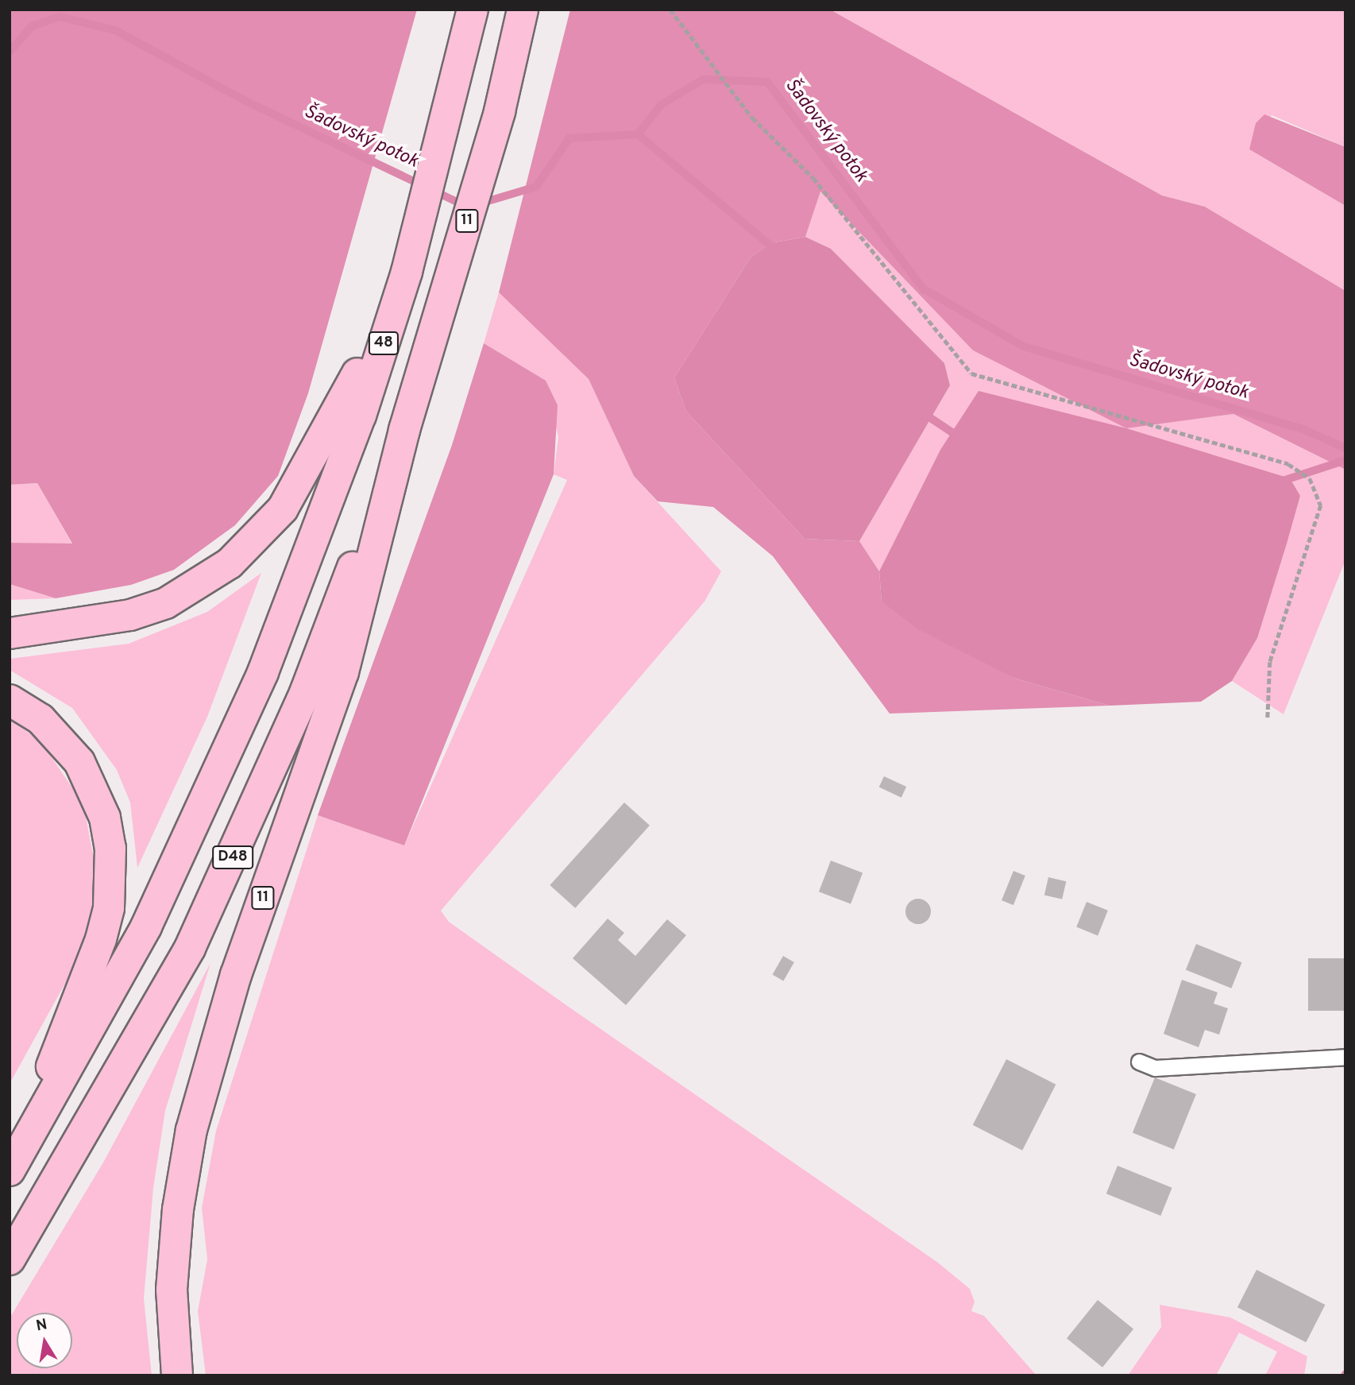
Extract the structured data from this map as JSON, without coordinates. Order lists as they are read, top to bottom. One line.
{"streets":{"highway":["11","D48"]},"crossings":[["11","D48"]],"water":["Šadovský potok"],"north":"top"}
